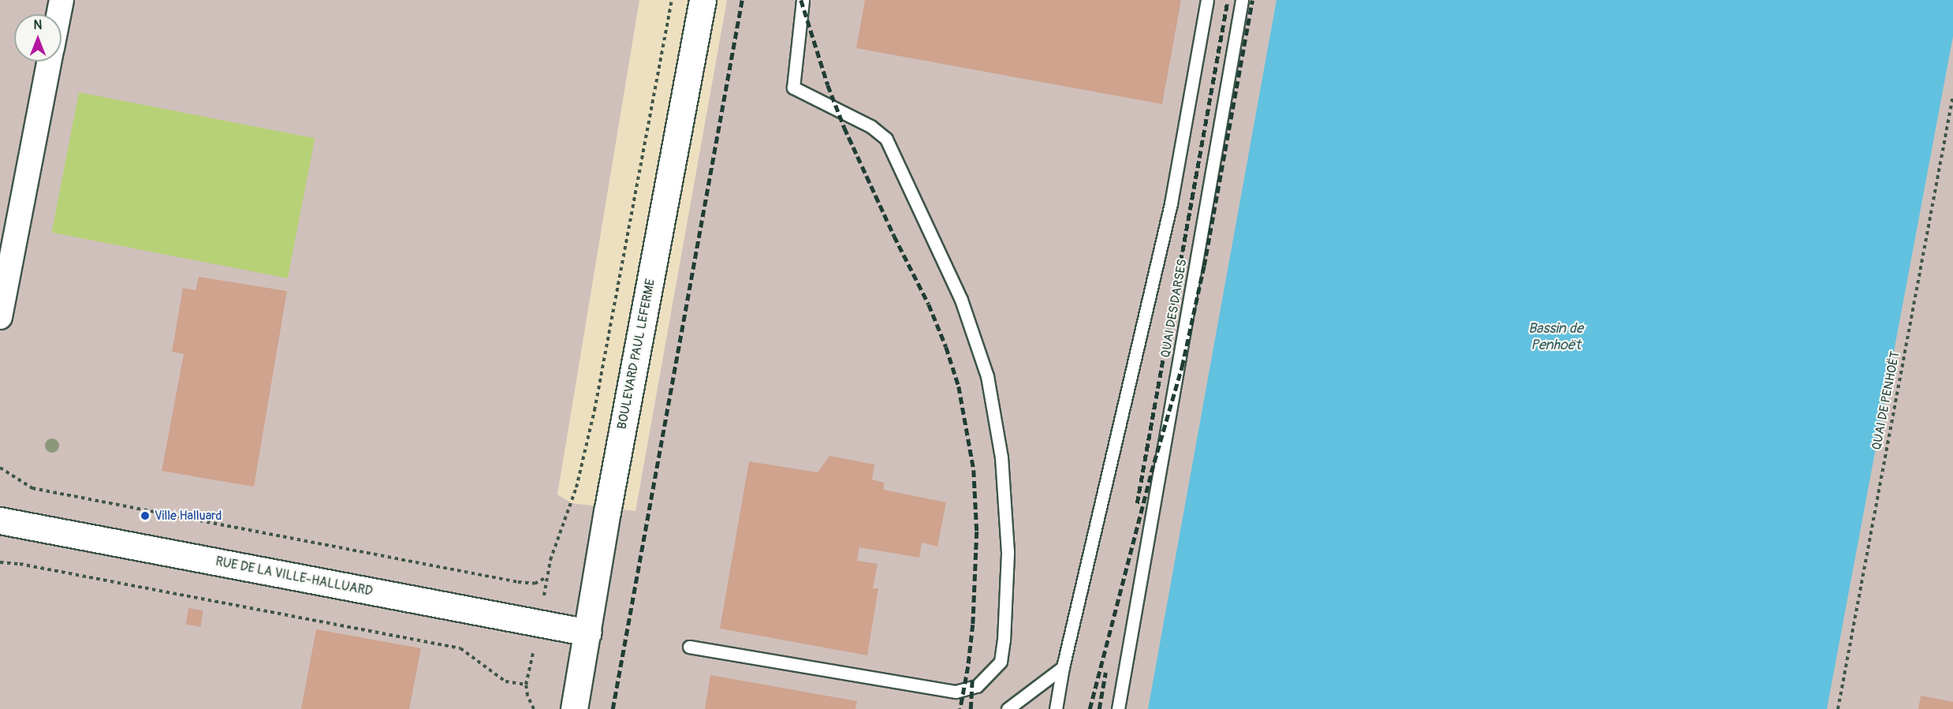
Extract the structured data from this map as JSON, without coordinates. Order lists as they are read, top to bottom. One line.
{"streets":{"main road":["BOULEVARD PAUL LEFERME","RUE DE LA VILLE-HALLUARD"],"lane":["QUAI DES DARSES"],"path":["QUAI DE PENHOËT"]},"crossings":[["BOULEVARD PAUL LEFERME","RUE DE LA VILLE-HALLUARD"]],"water":["Bassin de Penhoët"],"places":["Ville Halluard"],"north":"top"}
